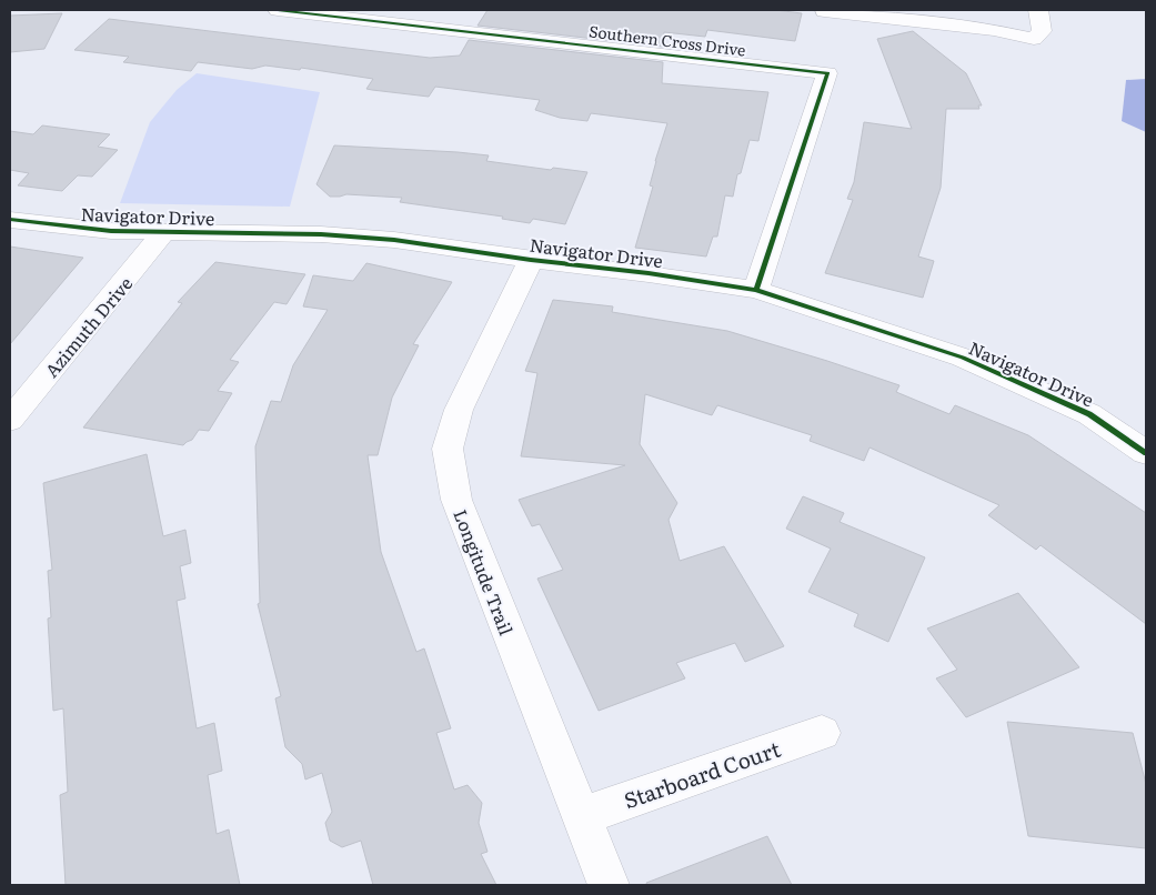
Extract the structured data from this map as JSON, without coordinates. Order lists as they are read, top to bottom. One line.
{"streets":{"street":["Southern Cross Drive","Navigator Drive","Azimuth Drive","Longitude Trail","Starboard Court"]},"crossings":[["Southern Cross Drive","Navigator Drive"],["Navigator Drive","Azimuth Drive"],["Navigator Drive","Longitude Trail"],["Longitude Trail","Starboard Court"]]}
